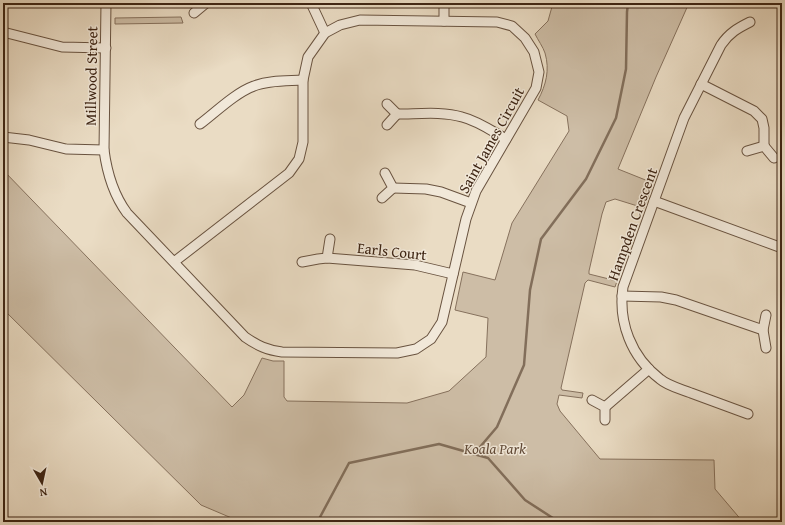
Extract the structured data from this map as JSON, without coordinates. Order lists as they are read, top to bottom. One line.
{"streets":{"street":["Millwood Street","Saint James Circuit","Hampden Crescent","Earls Court"]},"crossings":[["Millwood Street","Saint James Circuit"],["Saint James Circuit","Earls Court"]],"parks":["Koala Park"],"north":"bottom"}
